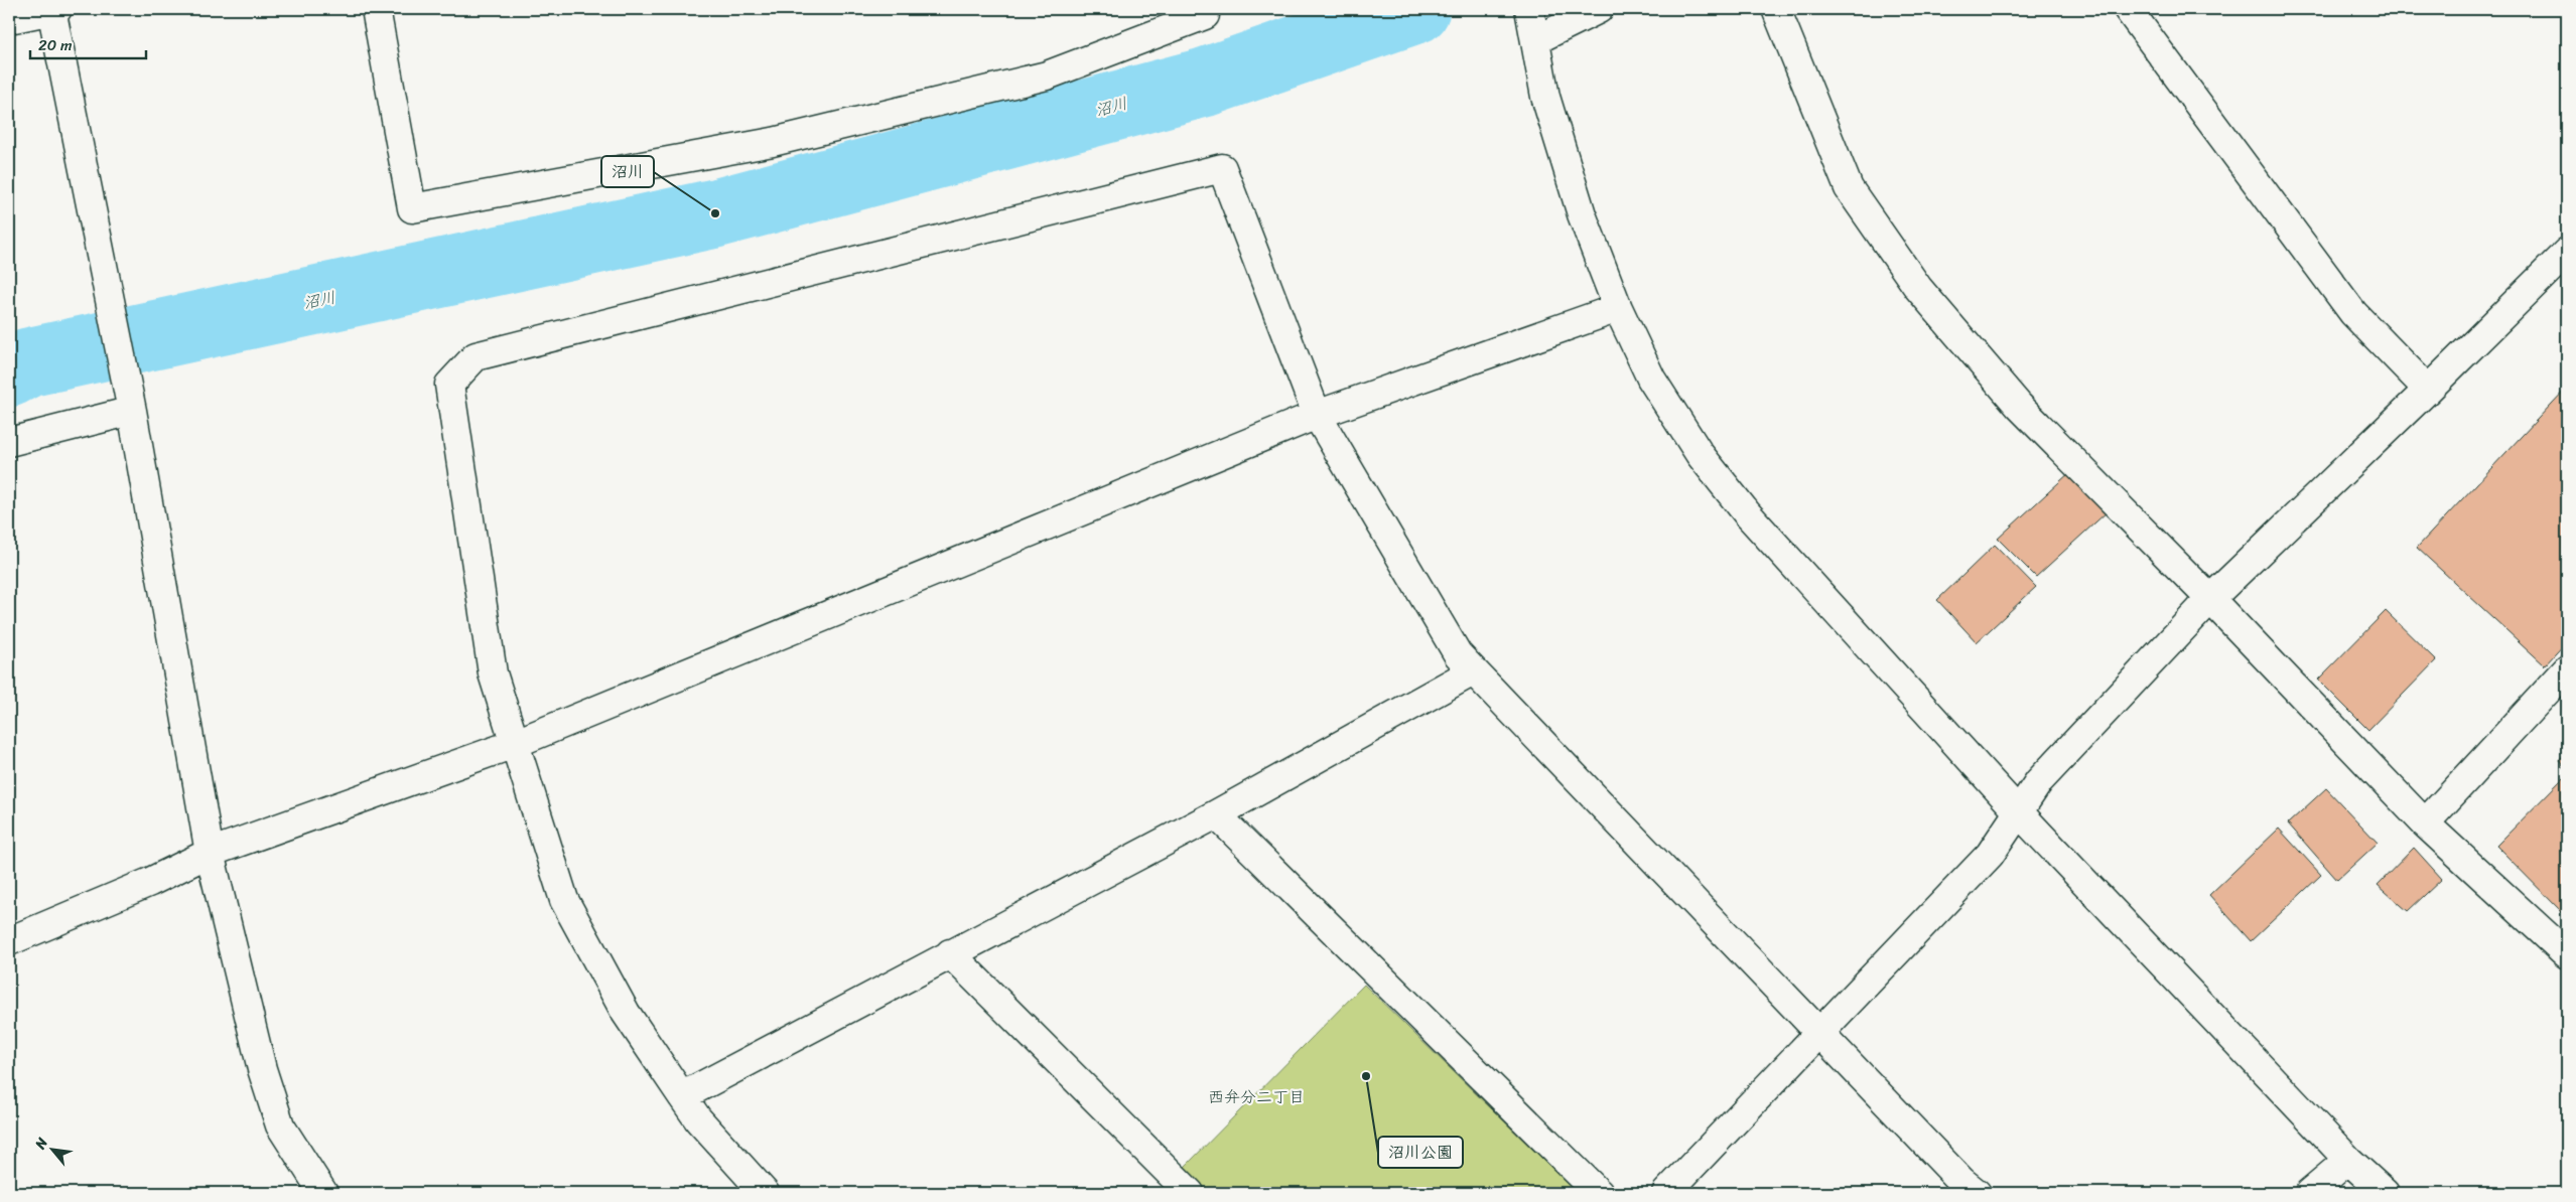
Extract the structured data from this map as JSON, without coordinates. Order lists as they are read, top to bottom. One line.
{"districts":["西弁分二丁目"],"water":["沼川"],"places":["沼川","沼川公園"],"scale_bar":"20 m","north":"top left"}
